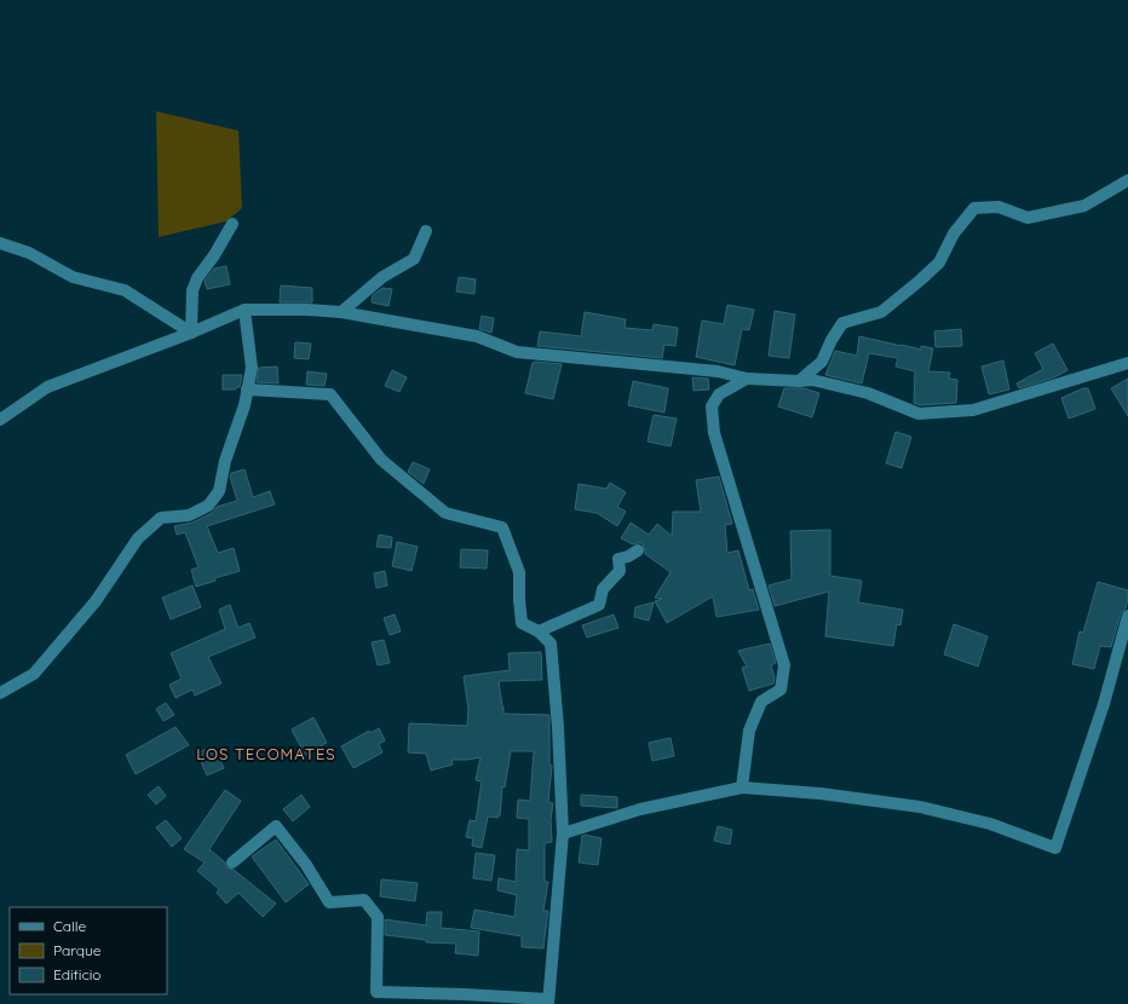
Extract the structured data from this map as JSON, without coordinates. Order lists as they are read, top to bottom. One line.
{"districts":["LOS TECOMATES"],"legend":["Calle","Parque","Edificio"]}
